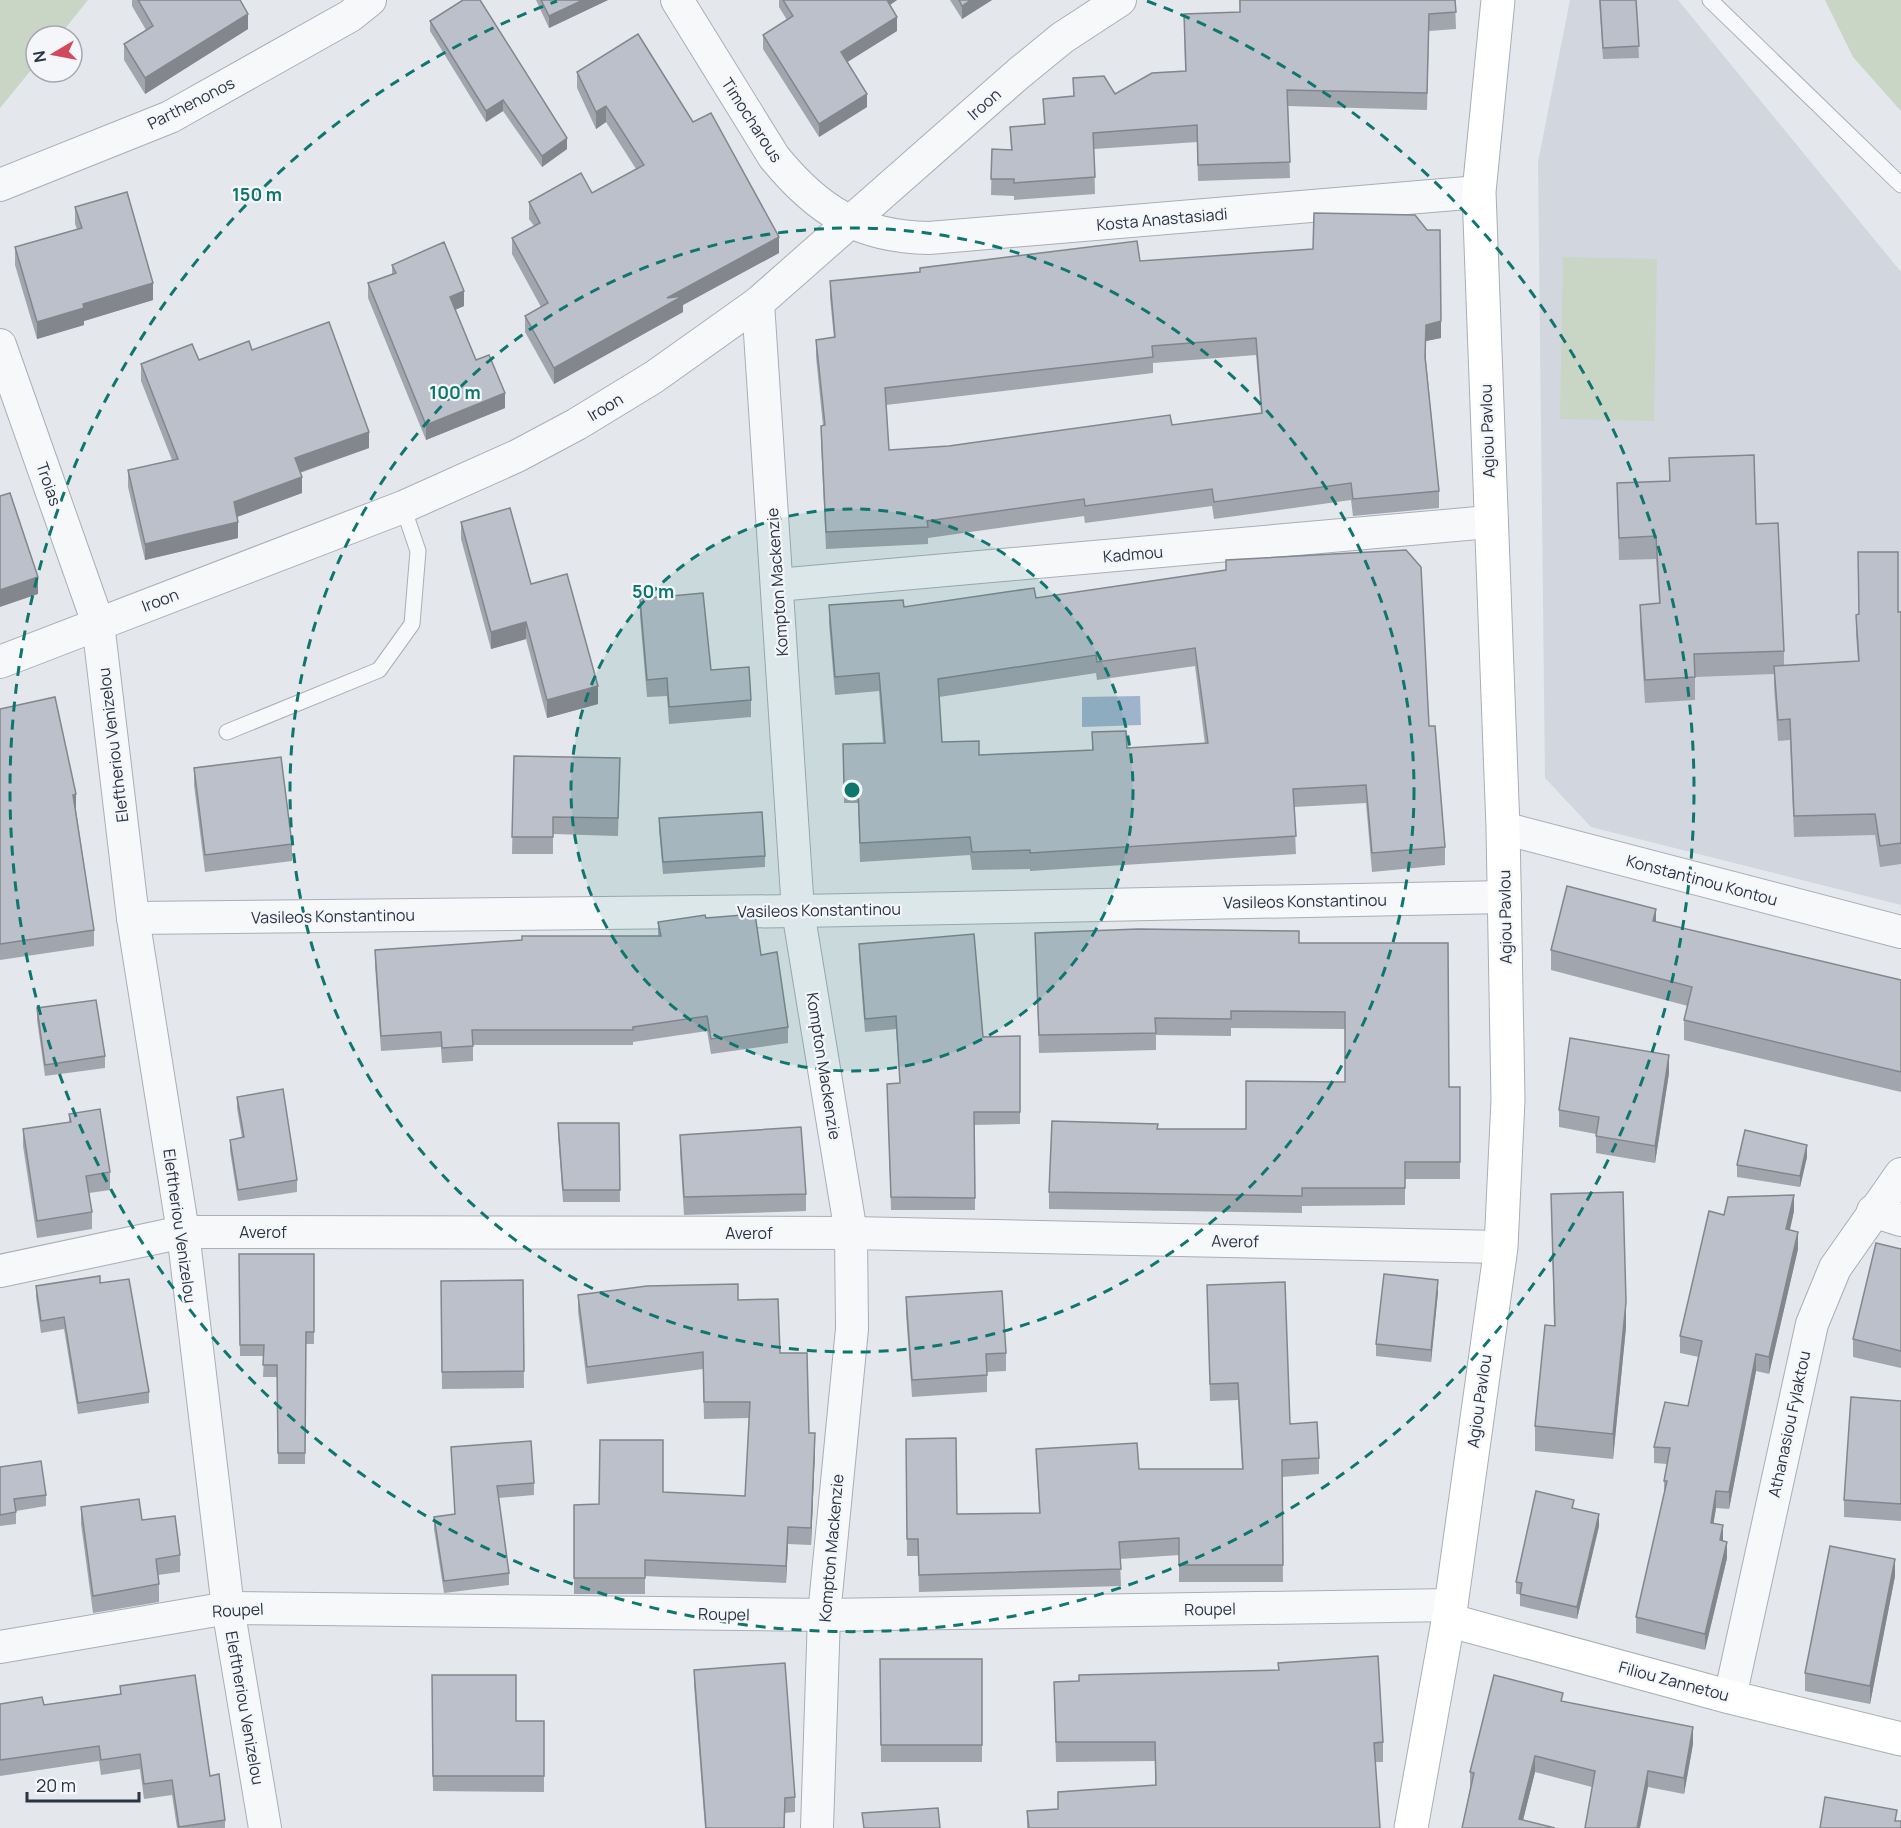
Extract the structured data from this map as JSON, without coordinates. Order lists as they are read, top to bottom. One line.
{"streets":{"main road":["Agiou Pavlou","Filiou Zannetou"],"street":["Parthenonos","Iroon","Timocharous","Kosta Anastasiadi","Troias","Kadmou","Kompton Mackenzie","Eleftheriou Venizelou","Konstantinou Kontou","Vasileos Konstantinou","Averof","Athanasiou Fylaktou","Roupel"]},"crossings":[["Iroon","Timocharous"],["Iroon","Kosta Anastasiadi"],["Iroon","Troias"],["Iroon","Kompton Mackenzie"],["Iroon","Eleftheriou Venizelou"],["Timocharous","Kosta Anastasiadi"],["Kosta Anastasiadi","Agiou Pavlou"],["Agiou Pavlou","Kadmou"],["Agiou Pavlou","Konstantinou Kontou"],["Agiou Pavlou","Vasileos Konstantinou"],["Agiou Pavlou","Averof"],["Agiou Pavlou","Roupel"],["Agiou Pavlou","Filiou Zannetou"],["Troias","Eleftheriou Venizelou"],["Kadmou","Kompton Mackenzie"],["Kompton Mackenzie","Vasileos Konstantinou"],["Kompton Mackenzie","Averof"],["Kompton Mackenzie","Roupel"],["Eleftheriou Venizelou","Vasileos Konstantinou"],["Eleftheriou Venizelou","Averof"],["Eleftheriou Venizelou","Roupel"],["Athanasiou Fylaktou","Filiou Zannetou"],["Roupel","Filiou Zannetou"]],"scale_bar":"20 m","north":"left","rings":["150 m","100 m","50 m"]}
